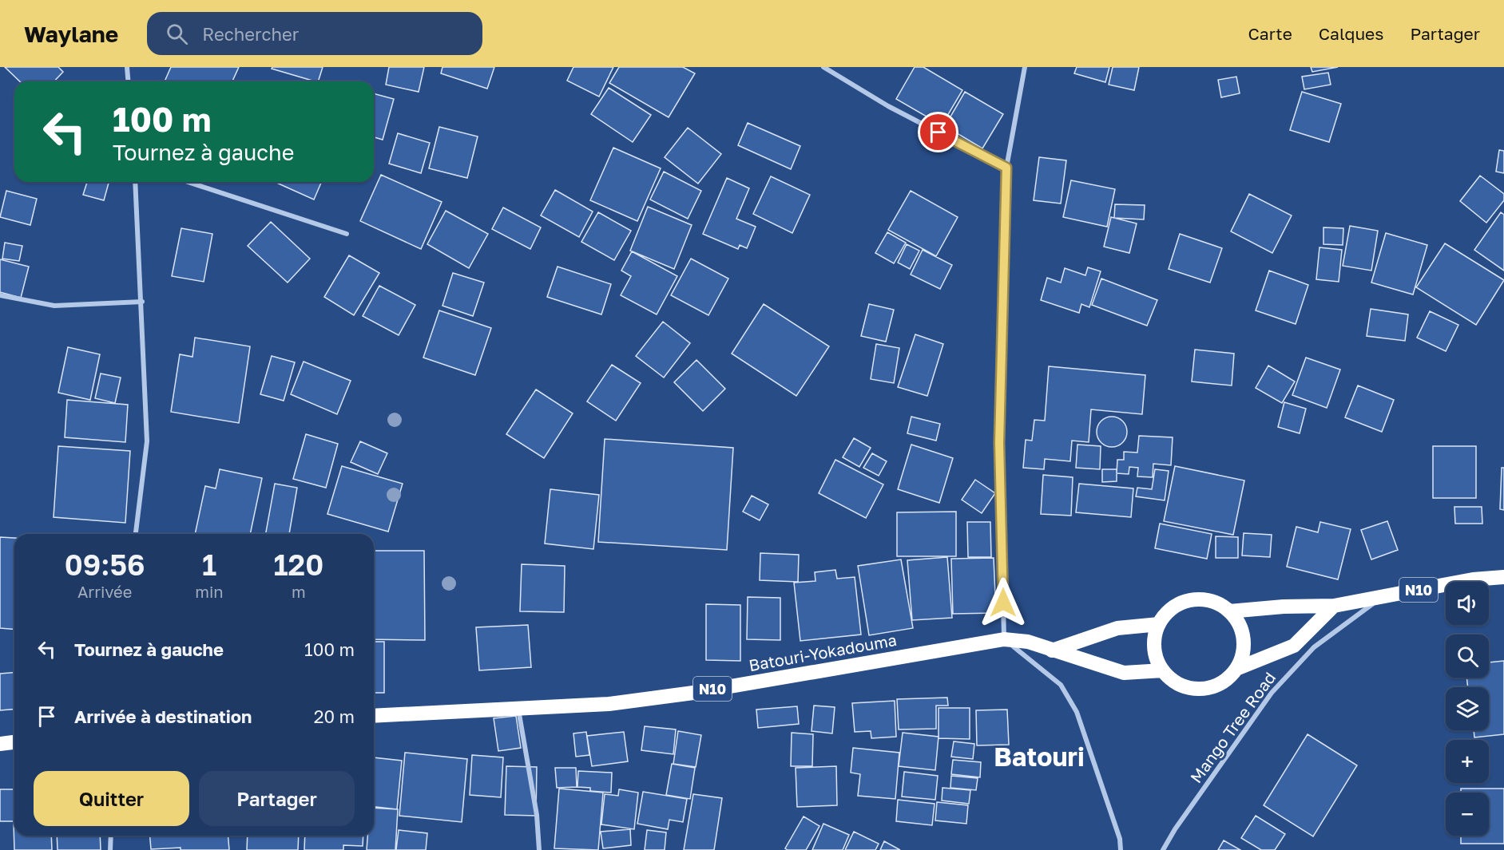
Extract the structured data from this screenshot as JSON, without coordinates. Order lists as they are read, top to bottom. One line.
{"streets":{"highway":["N10","Batouri-Yokadouma"],"street":["Mango Tree Road"]},"crossings":[["N10","Batouri-Yokadouma"],["N10","Mango Tree Road"]],"districts":["Batouri"],"page":{"header":"Waylane","search":"Rechercher","nav":["Carte","Calques","Partager"],"turn":["100 m","Tournez à gauche"],"eta":["09:56","Arrivée","1","min","120","m"],"map_buttons":["+","−"],"list":[{"name":"Tournez à gauche","value":"100 m"},{"name":"Arrivée à destination","value":"20 m"}],"buttons":["Quitter","Partager"]}}
